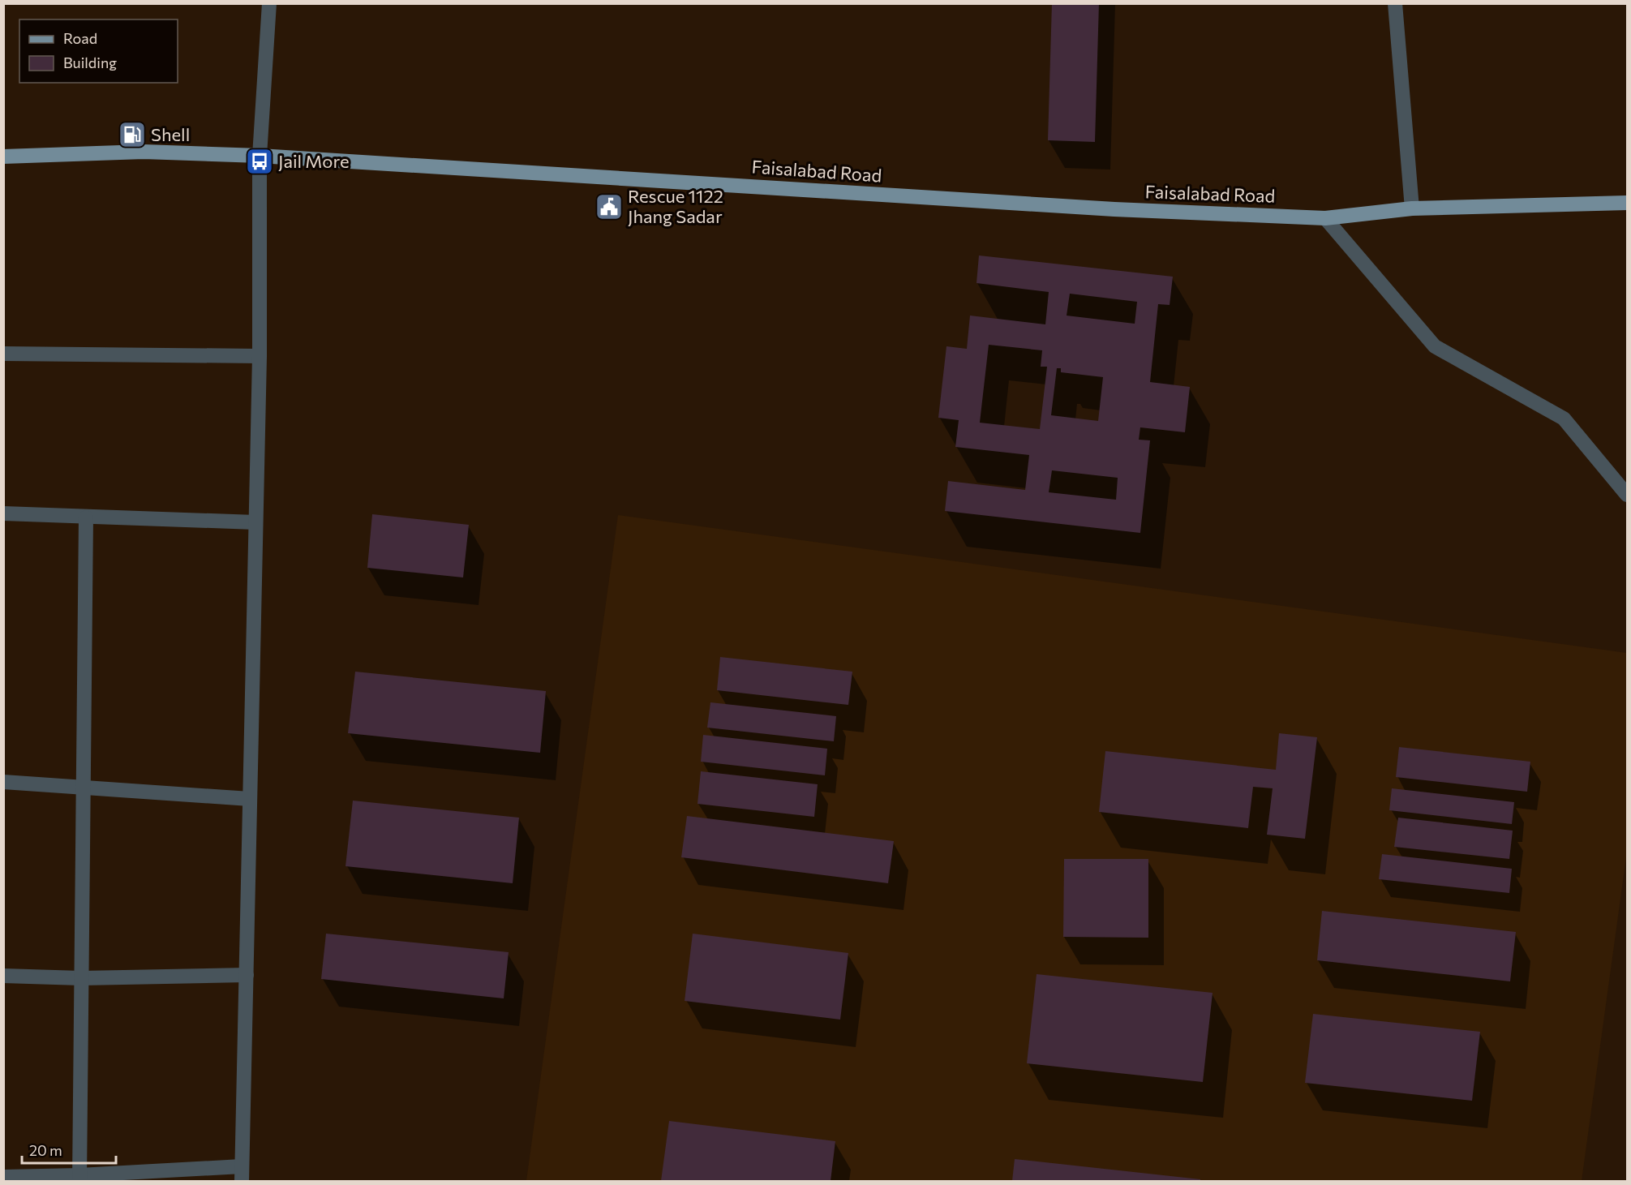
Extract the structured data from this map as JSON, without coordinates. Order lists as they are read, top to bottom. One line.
{"streets":{"main road":["Faisalabad Road"]},"places":{"fuel station":["Shell"],"bus stop":["Jail More"],"public building":["Rescue 1122 Jhang Sadar"]},"legend":["Road","Building"],"scale_bar":"20 m"}
